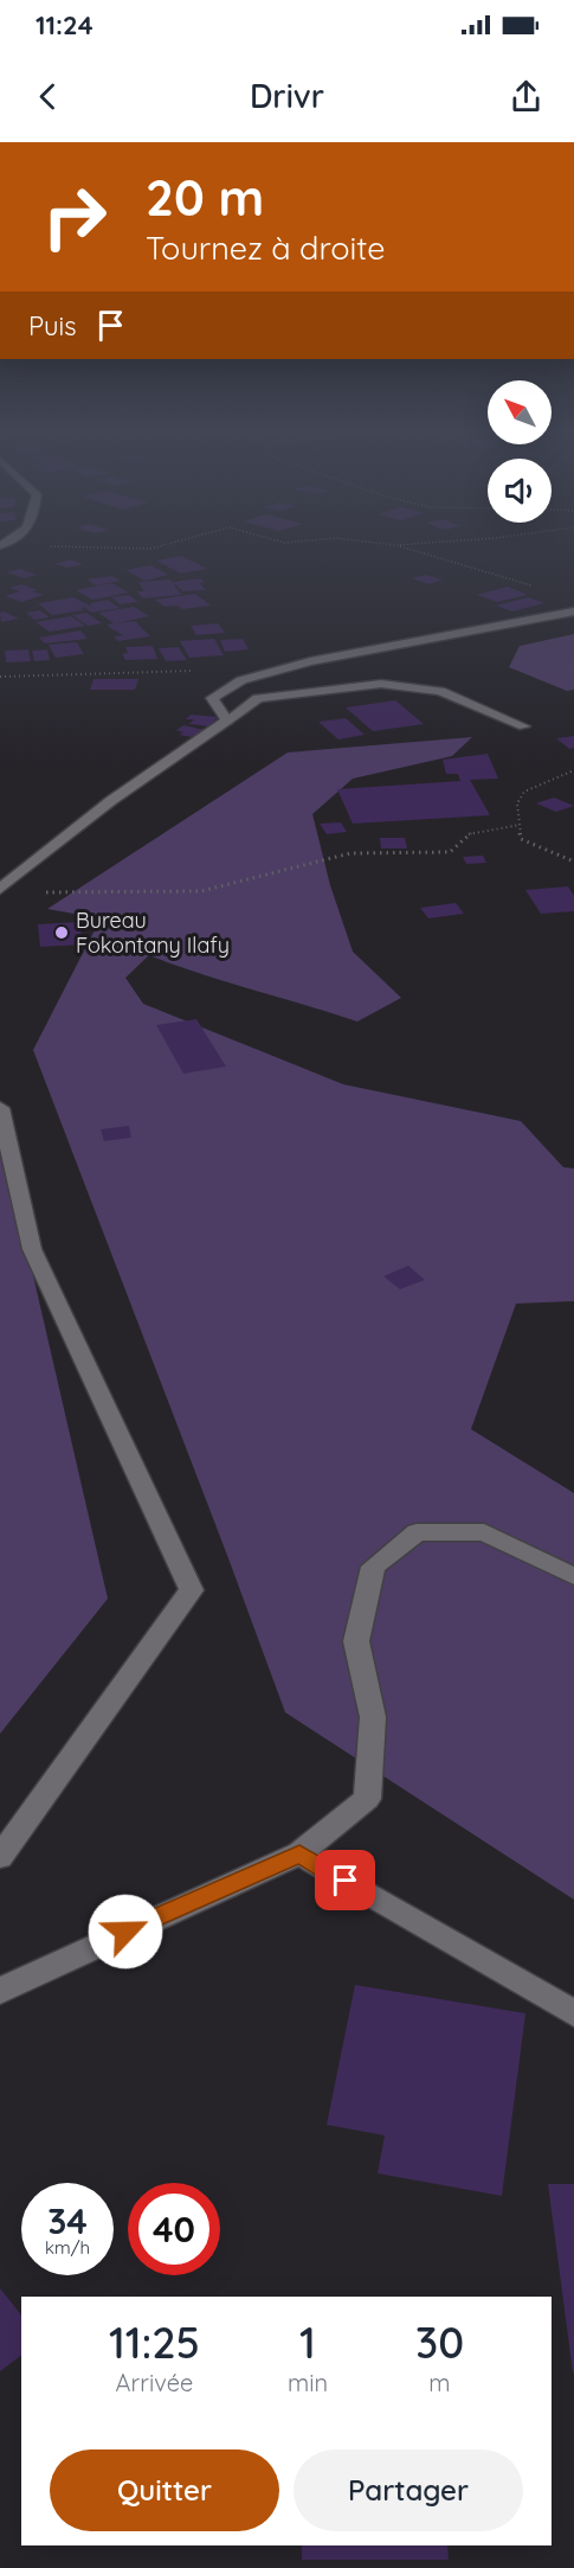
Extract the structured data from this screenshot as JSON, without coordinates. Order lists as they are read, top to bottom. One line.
{"places":["Bureau Fokontany Ilafy"],"north":"top left","page":{"status":"11:24","header":"Drivr","turn":["20 m","Tournez à droite"],"then":"Puis","speed":"34 km/h","limit":"40","eta":["11:25","Arrivée","1","min","30","m"],"buttons":["Quitter","Partager"]}}
